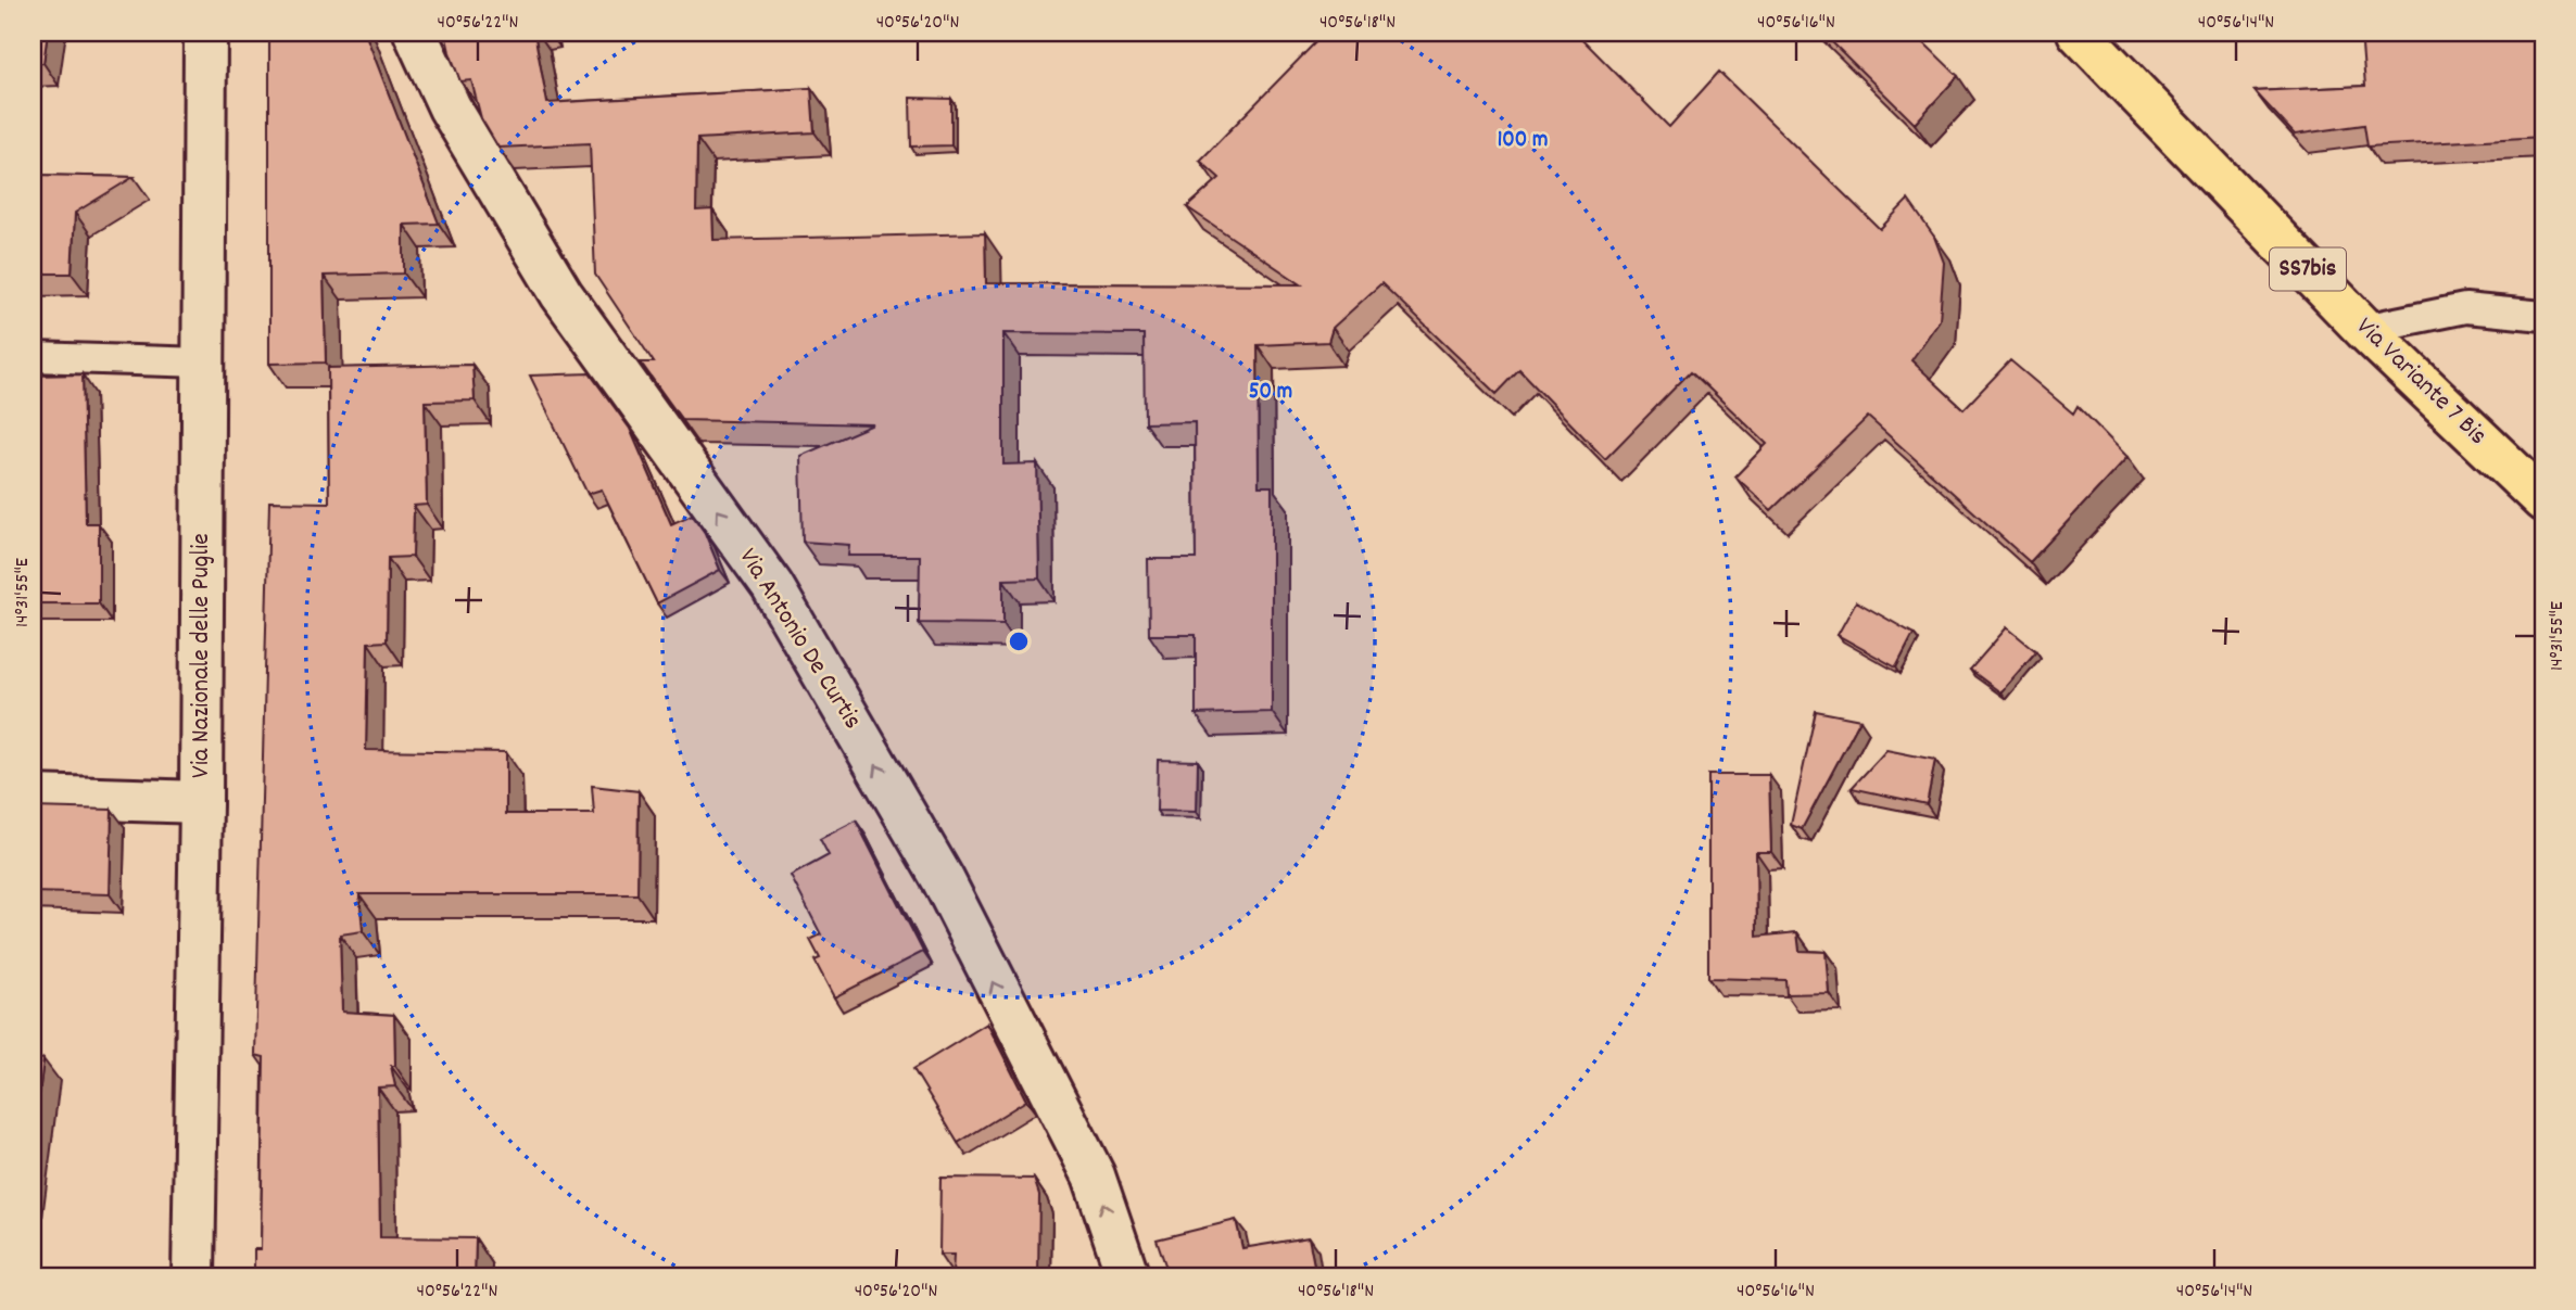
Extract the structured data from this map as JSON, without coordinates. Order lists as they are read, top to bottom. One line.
{"streets":{"main road":["SS7bis","Via Variante 7 Bis"],"street":["Via Antonio De Curtis","Via Nazionale delle Puglie"]},"one_way":["Via Antonio De Curtis"],"coordinates":["40°56'22\"N","40°56'20\"N","40°56'18\"N","40°56'16\"N","40°56'14\"N","14°31'55\"E"],"rings":["100 m","50 m"]}
